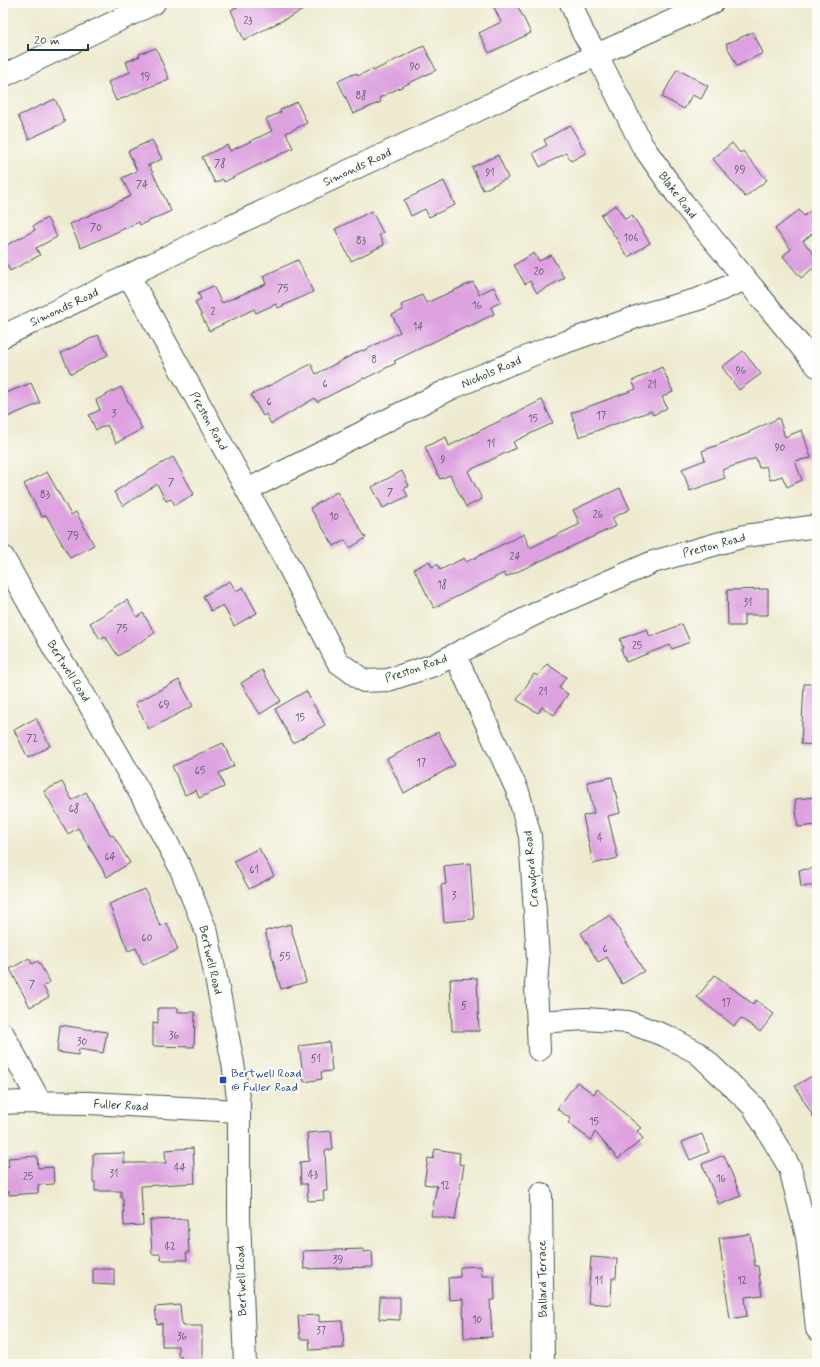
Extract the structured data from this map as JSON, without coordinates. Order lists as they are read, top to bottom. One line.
{"streets":{"street":["Simonds Road","Blake Road","Nichols Road","Preston Road","Bertwell Road","Crawford Road","Fuller Road","Ballard Terrace"]},"crossings":[["Simonds Road","Blake Road"],["Simonds Road","Preston Road"],["Blake Road","Nichols Road"],["Nichols Road","Preston Road"],["Preston Road","Crawford Road"],["Bertwell Road","Fuller Road"]],"places":{"transit":["Bertwell Road @ Fuller Road"]},"house_numbers":["23","90","19","88","78","99","91","74","70","106","83","20","75","16","2","14","8","96","6","21","6","3","17","15","11","90","9","7","7","83","26","10","79","24","18","31","75","25","21","69","15","72","17","65","68","4","64","61","3","60","6","55","7","17","5","36","30","51","15","44","31","43","25","16","12","42","39","11","12","10","37","36"],"scale_bar":"20 m"}
